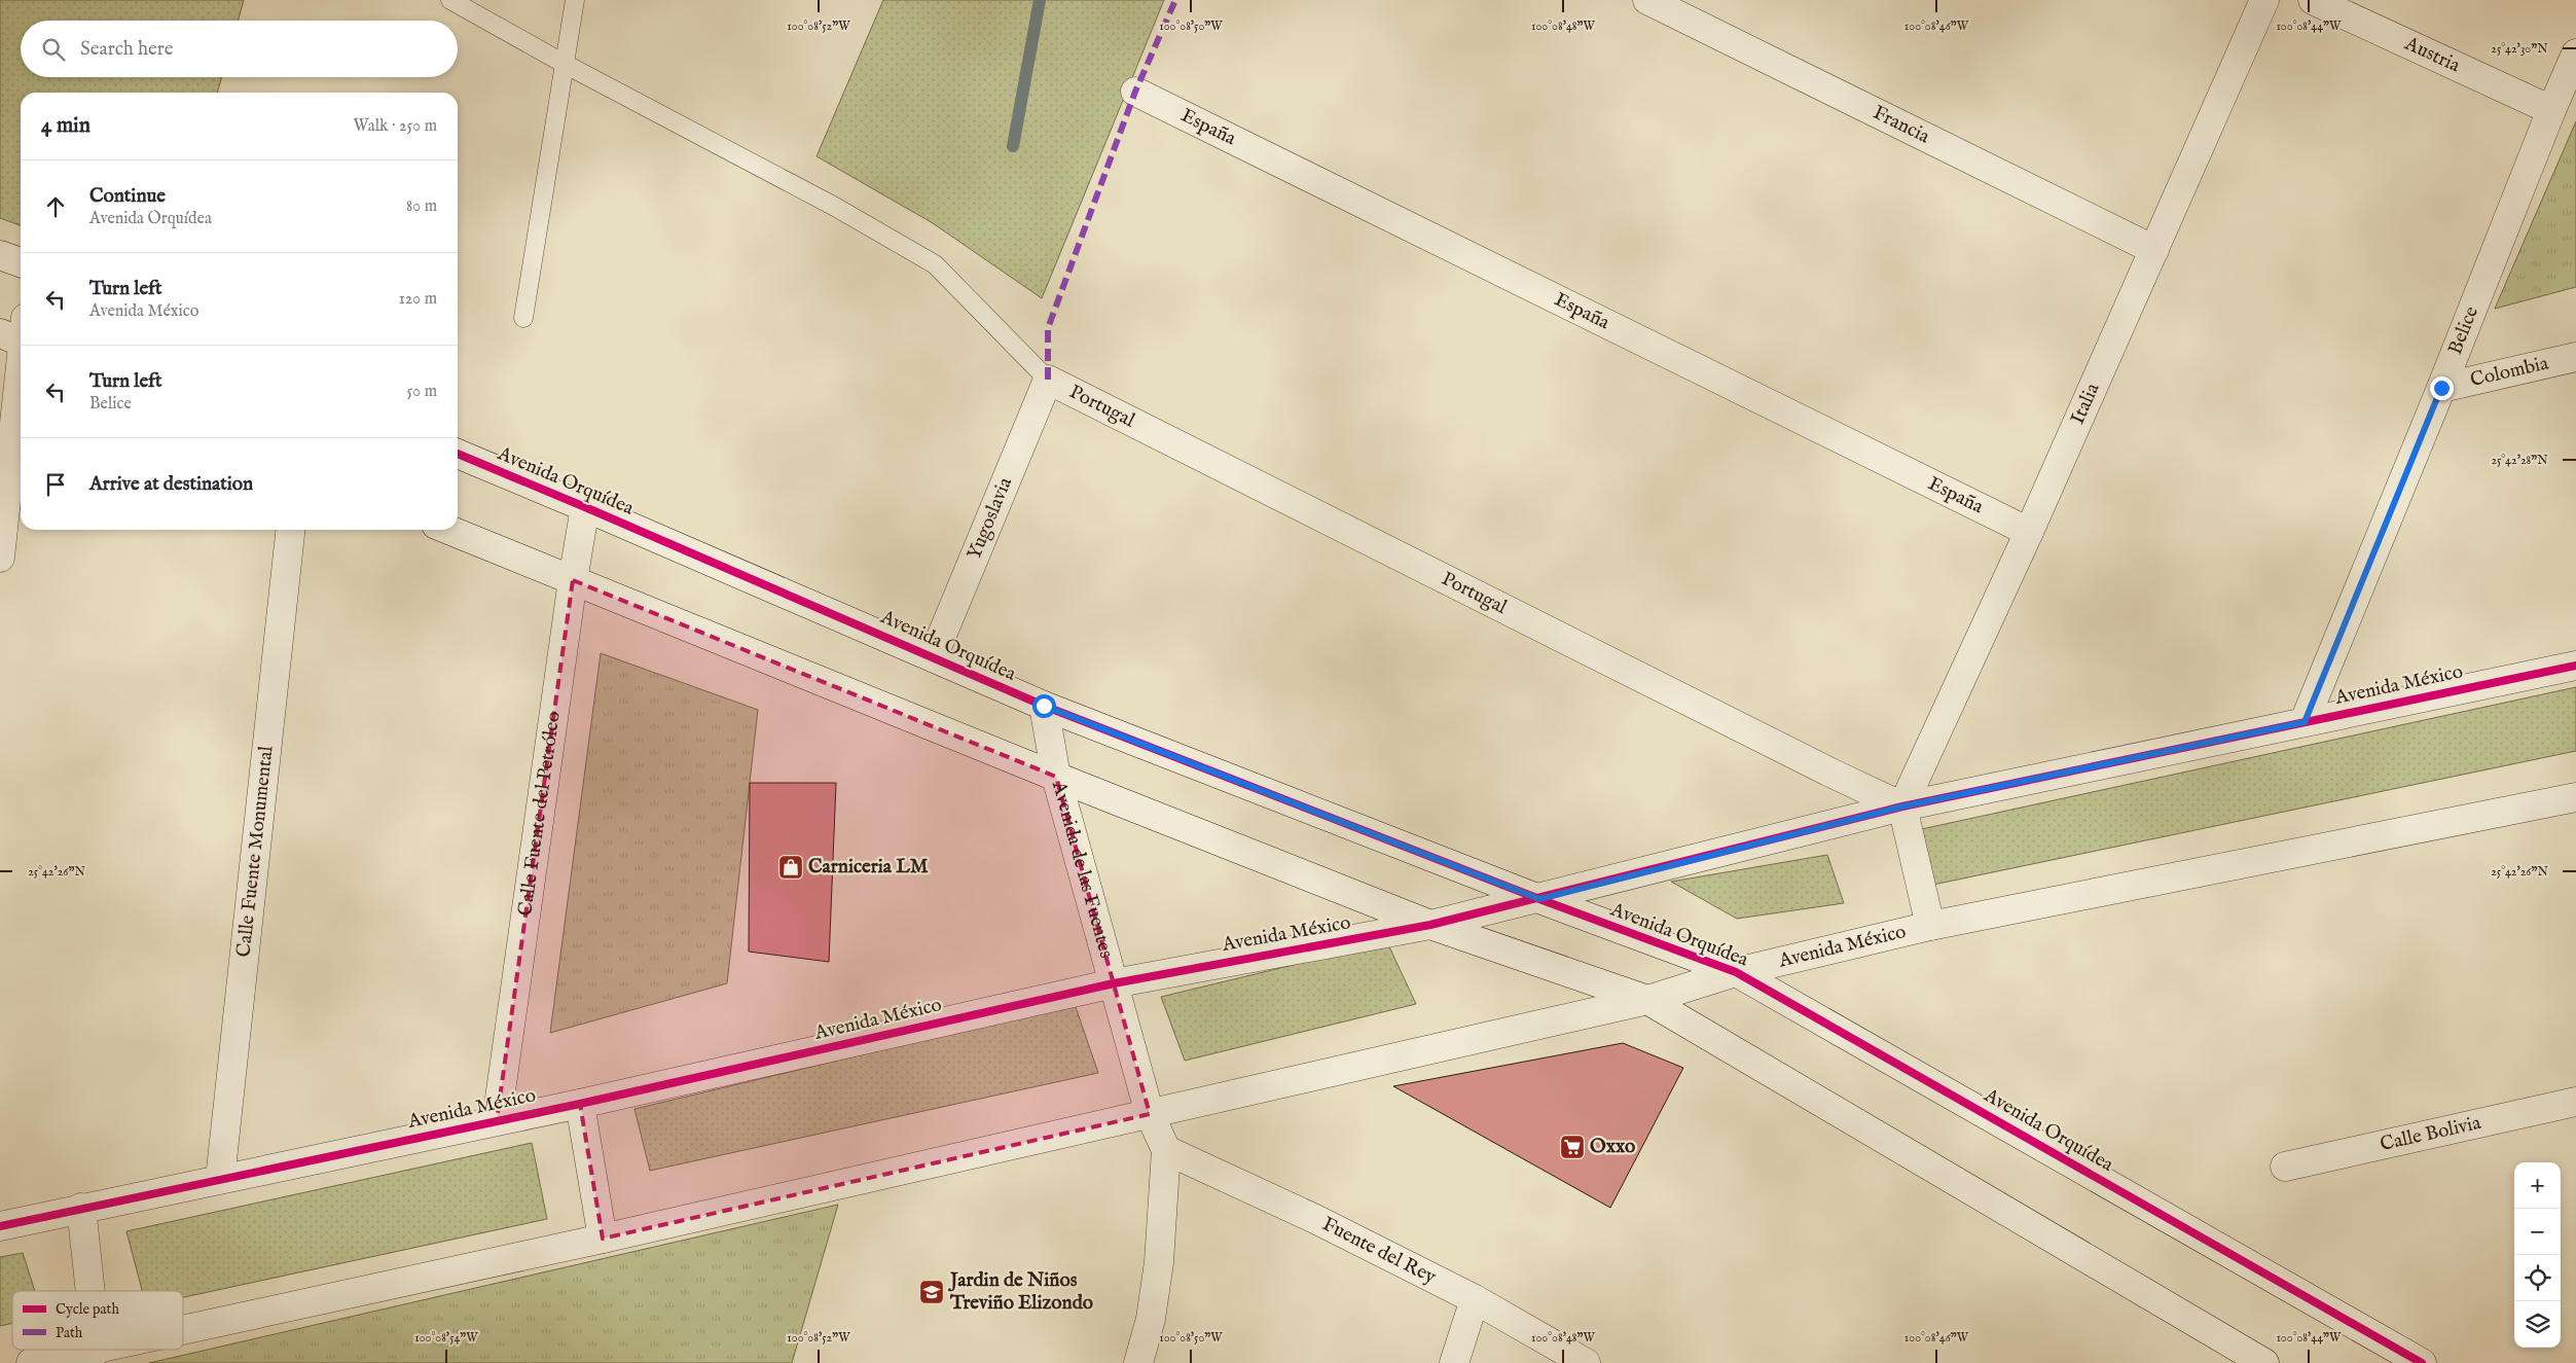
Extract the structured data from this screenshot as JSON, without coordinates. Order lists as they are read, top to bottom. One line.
{"streets":{"street":["Austria","Francia","España","Belice","Colombia","Italia","Portugal","Avenida Orquídea","Yugoslavia","Avenida México","Calle Fuente del Petróleo","Calle Fuente Monumental","Avenida de las Fuentes","Calle Bolivia","Fuente del Rey"]},"crossings":[["Austria","Belice"],["Francia","Italia"],["España","Italia"],["Belice","Colombia"],["Belice","Avenida México"],["Italia","Portugal"],["Italia","Avenida México"],["Portugal","Yugoslavia"],["Portugal","Avenida México"],["Avenida Orquídea","Yugoslavia"],["Avenida Orquídea","Avenida México"],["Avenida Orquídea","Calle Fuente del Petróleo"],["Avenida Orquídea","Avenida de las Fuentes"],["Avenida México","Calle Fuente del Petróleo"],["Avenida México","Calle Fuente Monumental"],["Avenida México","Avenida de las Fuentes"],["Avenida de las Fuentes","Fuente del Rey"]],"places":{"shop":["Carniceria LM"],"supermarket":["Oxxo"],"school or university":["Jardin de Niños Treviño Elizondo"]},"legend":["Cycle path","Path"],"page":{"search":"Search here","heading":["4 min","Walk · 250 m"],"list":[["Continue","Avenida Orquídea","80 m"],["Turn left","Avenida México","120 m"],["Turn left","Belice","50 m"],"Arrive at destination"],"map_buttons":["+","−"]},"coordinates":["100°08'52\"W","100°08'50\"W","100°08'48\"W","100°08'46\"W","100°08'44\"W","25°42'30\"N","25°42'28\"N","25°42'26\"N","100°08'54\"W"]}
